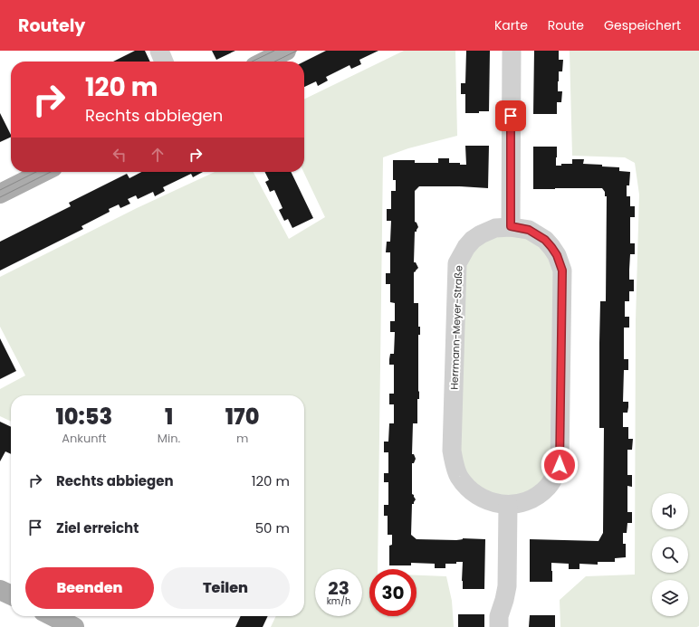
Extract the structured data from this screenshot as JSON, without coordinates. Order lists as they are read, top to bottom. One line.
{"streets":{"street":["Herrmann-Meyer-Straße"]},"page":{"header":"Routely","nav":["Karte","Route","Gespeichert"],"turn":["120 m","Rechts abbiegen"],"eta":["10:53","Ankunft","1","Min.","170","m"],"list":[{"name":"Rechts abbiegen","value":"120 m"},{"name":"Ziel erreicht","value":"50 m"}],"buttons":["Beenden","Teilen"],"speed":"23 km/h","limit":"30"}}
